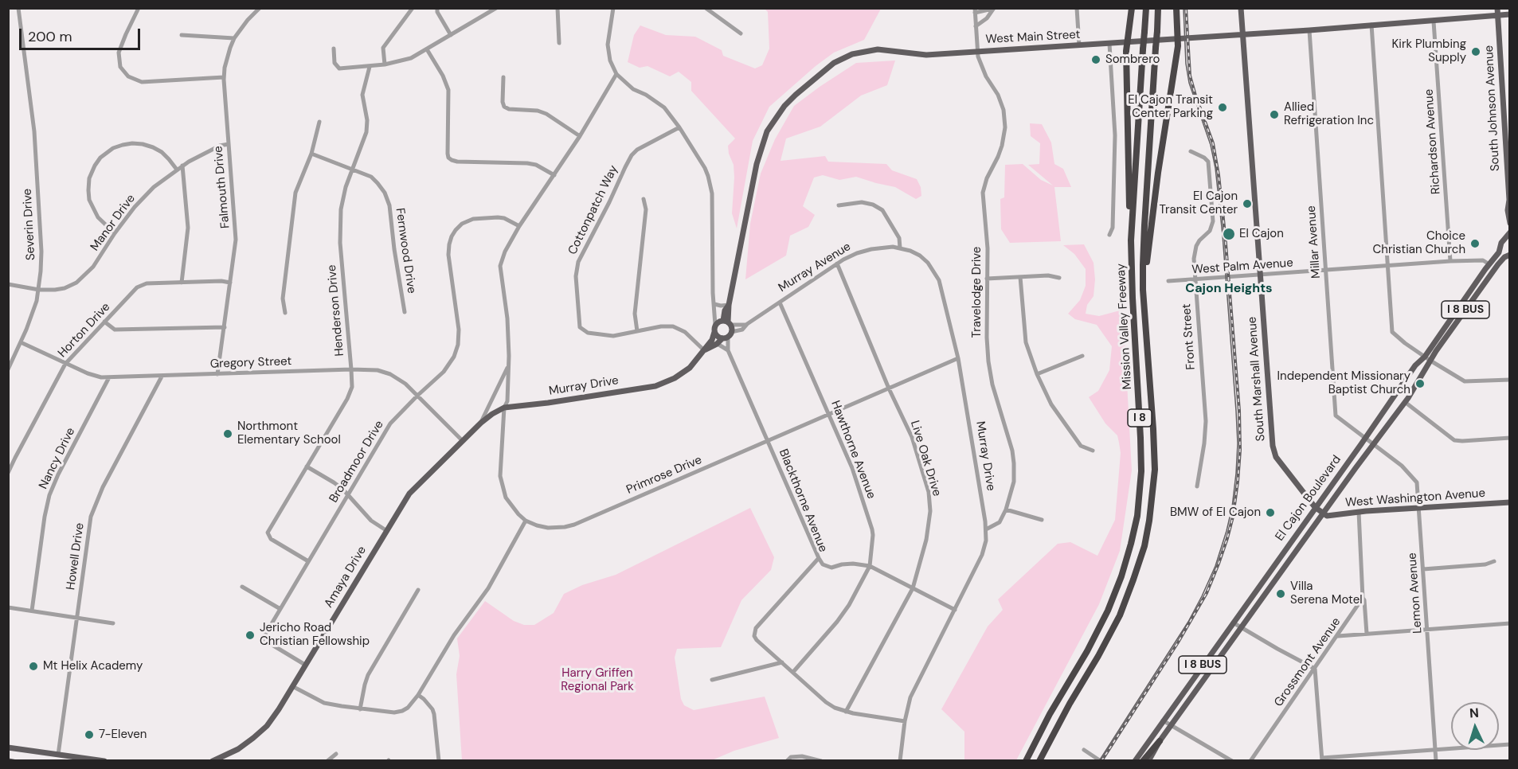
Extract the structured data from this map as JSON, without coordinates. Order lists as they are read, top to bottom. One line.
{"streets":{"highway":["I 8 BUS","Mission Valley Freeway","I 8"],"main road":["West Main Street","South Johnson Avenue","Murray Avenue","South Marshall Avenue","Murray Drive","El Cajon Boulevard","West Washington Avenue","Amaya Drive"],"street":["Richardson Avenue","Falmouth Drive","Cottonpatch Way","Manor Drive","Severin Drive","Millar Avenue","Fernwood Drive","West Palm Avenue","Travelodge Drive","Henderson Drive","Horton Drive","Front Street","Gregory Street","Hawthorne Avenue","Nancy Drive","Live Oak Drive","Broadmoor Drive","Primrose Drive","Blackthorne Avenue","Howell Drive","Lemon Avenue","Grossmont Avenue"]},"crossings":[["West Main Street","South Johnson Avenue"],["West Main Street","Richardson Avenue"],["West Main Street","Millar Avenue"],["West Main Street","Murray Avenue"],["West Main Street","Travelodge Drive"],["West Main Street","South Marshall Avenue"],["West Main Street","Blackthorne Avenue"],["Richardson Avenue","West Palm Avenue"],["Falmouth Drive","Manor Drive"],["Falmouth Drive","Horton Drive"],["Falmouth Drive","Gregory Street"],["Manor Drive","Severin Drive"],["Severin Drive","Gregory Street"],["Millar Avenue","West Palm Avenue"],["Millar Avenue","El Cajon Boulevard"],["Millar Avenue","Lemon Avenue"],["Fernwood Drive","Henderson Drive"],["West Palm Avenue","Front Street"],["West Palm Avenue","South Marshall Avenue"],["West Palm Avenue","El Cajon Boulevard"],["Murray Avenue","Murray Drive"],["Murray Avenue","Hawthorne Avenue"],["Murray Avenue","Live Oak Drive"],["Murray Avenue","Blackthorne Avenue"],["Travelodge Drive","Murray Drive"],["I 8 BUS","El Cajon Boulevard"],["Henderson Drive","Gregory Street"],["Henderson Drive","Broadmoor Drive"],["Horton Drive","Gregory Street"],["Gregory Street","Nancy Drive"],["Gregory Street","Broadmoor Drive"],["Gregory Street","Howell Drive"],["Gregory Street","Amaya Drive"],["South Marshall Avenue","El Cajon Boulevard"],["South Marshall Avenue","West Washington Avenue"],["Murray Drive","Primrose Drive"],["Murray Drive","Blackthorne Avenue"],["Murray Drive","Amaya Drive"],["Hawthorne Avenue","Primrose Drive"],["Hawthorne Avenue","Blackthorne Avenue"],["Live Oak Drive","Primrose Drive"],["Live Oak Drive","Blackthorne Avenue"],["Broadmoor Drive","Amaya Drive"],["Primrose Drive","Blackthorne Avenue"],["El Cajon Boulevard","West Washington Avenue"],["El Cajon Boulevard","Lemon Avenue"],["West Washington Avenue","Lemon Avenue"]],"districts":["Cajon Heights"],"parks":["Harry Griffen Regional Park"],"places":["Kirk Plumbing Supply","Sombrero","El Cajon Transit Center Parking","Allied Refrigeration Inc","El Cajon Transit Center","El Cajon","Choice Christian Church","Independent Missionary Baptist Church","Northmont Elementary School","BMW of El Cajon","Villa Serena Motel","Jericho Road Christian Fellowship","Mt Helix Academy","7-Eleven"],"scale_bar":"200 m","north":"top"}
